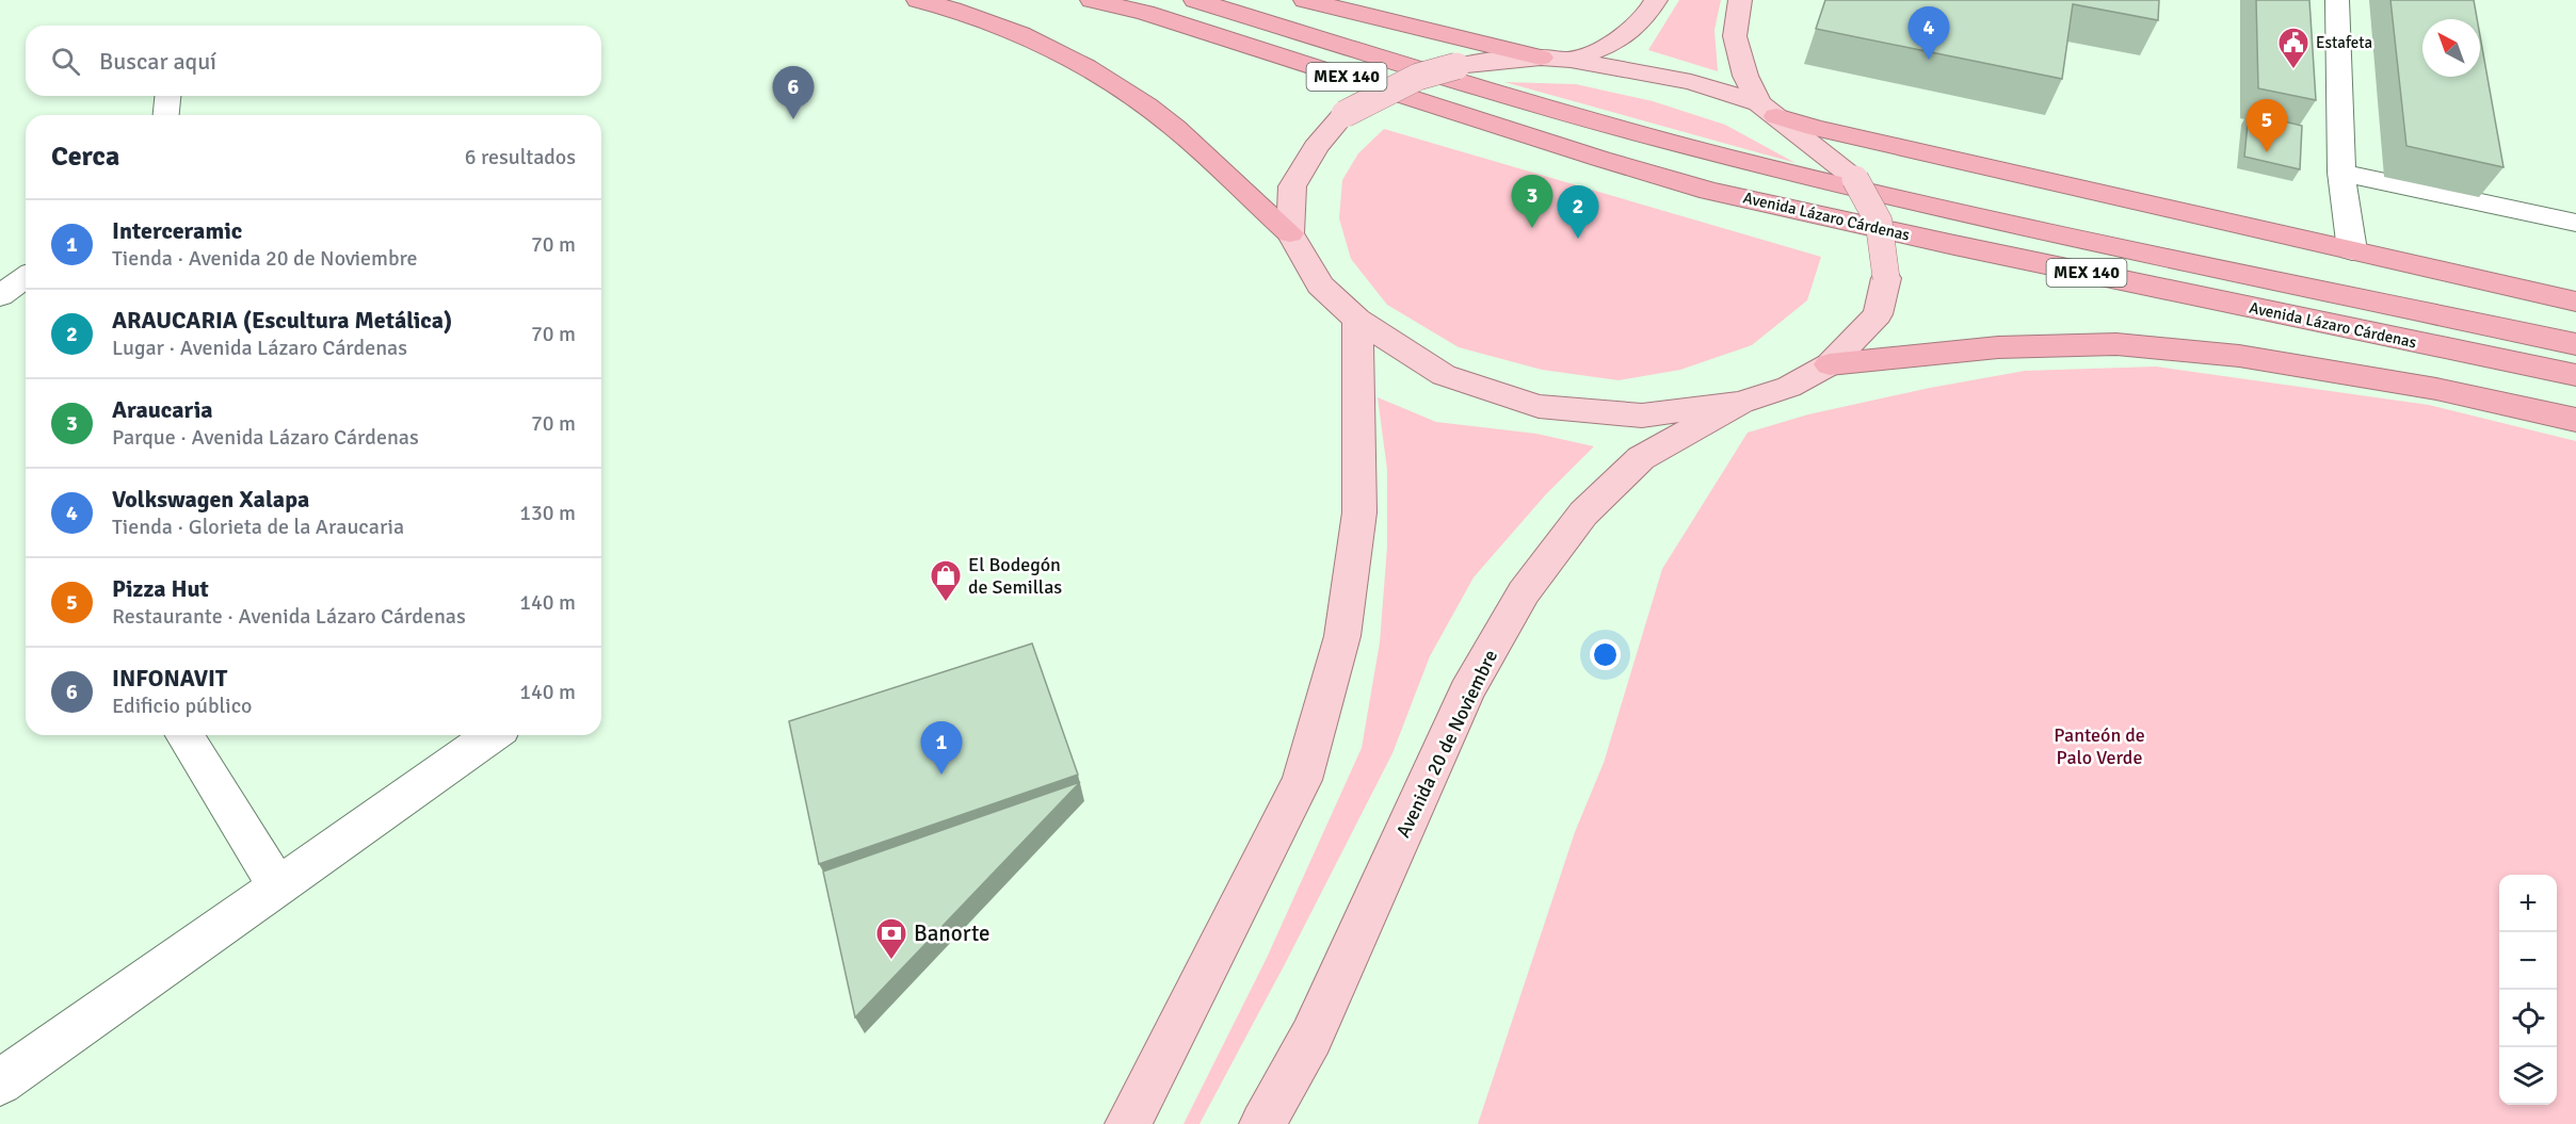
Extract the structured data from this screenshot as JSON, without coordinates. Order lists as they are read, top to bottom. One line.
{"streets":{"highway":["MEX 140","Avenida Lázaro Cárdenas"],"main road":["Avenida 20 de Noviembre"]},"parks":["Panteón de Palo Verde"],"places":{"public building":["Estafeta"],"shop":["El Bodegón de Semillas"],"bank":["Banorte"]},"north":"top left","page":{"pins":["4","6","5","3","2","1"],"search":"Buscar aquí","heading":["Cerca","6 resultados"],"list":[{"mark":"1","name":"Interceramic","note":"Tienda · Avenida 20 de Noviembre","value":"70 m"},{"mark":"2","name":"ARAUCARIA (Escultura Metálica)","note":"Lugar · Avenida Lázaro Cárdenas","value":"70 m"},{"mark":"3","name":"Araucaria","note":"Parque · Avenida Lázaro Cárdenas","value":"70 m"},{"mark":"4","name":"Volkswagen Xalapa","note":"Tienda · Glorieta de la Araucaria","value":"130 m"},{"mark":"5","name":"Pizza Hut","note":"Restaurante · Avenida Lázaro Cárdenas","value":"140 m"},{"mark":"6","name":"INFONAVIT","note":"Edificio público","value":"140 m"}],"map_buttons":["+","−"]}}
